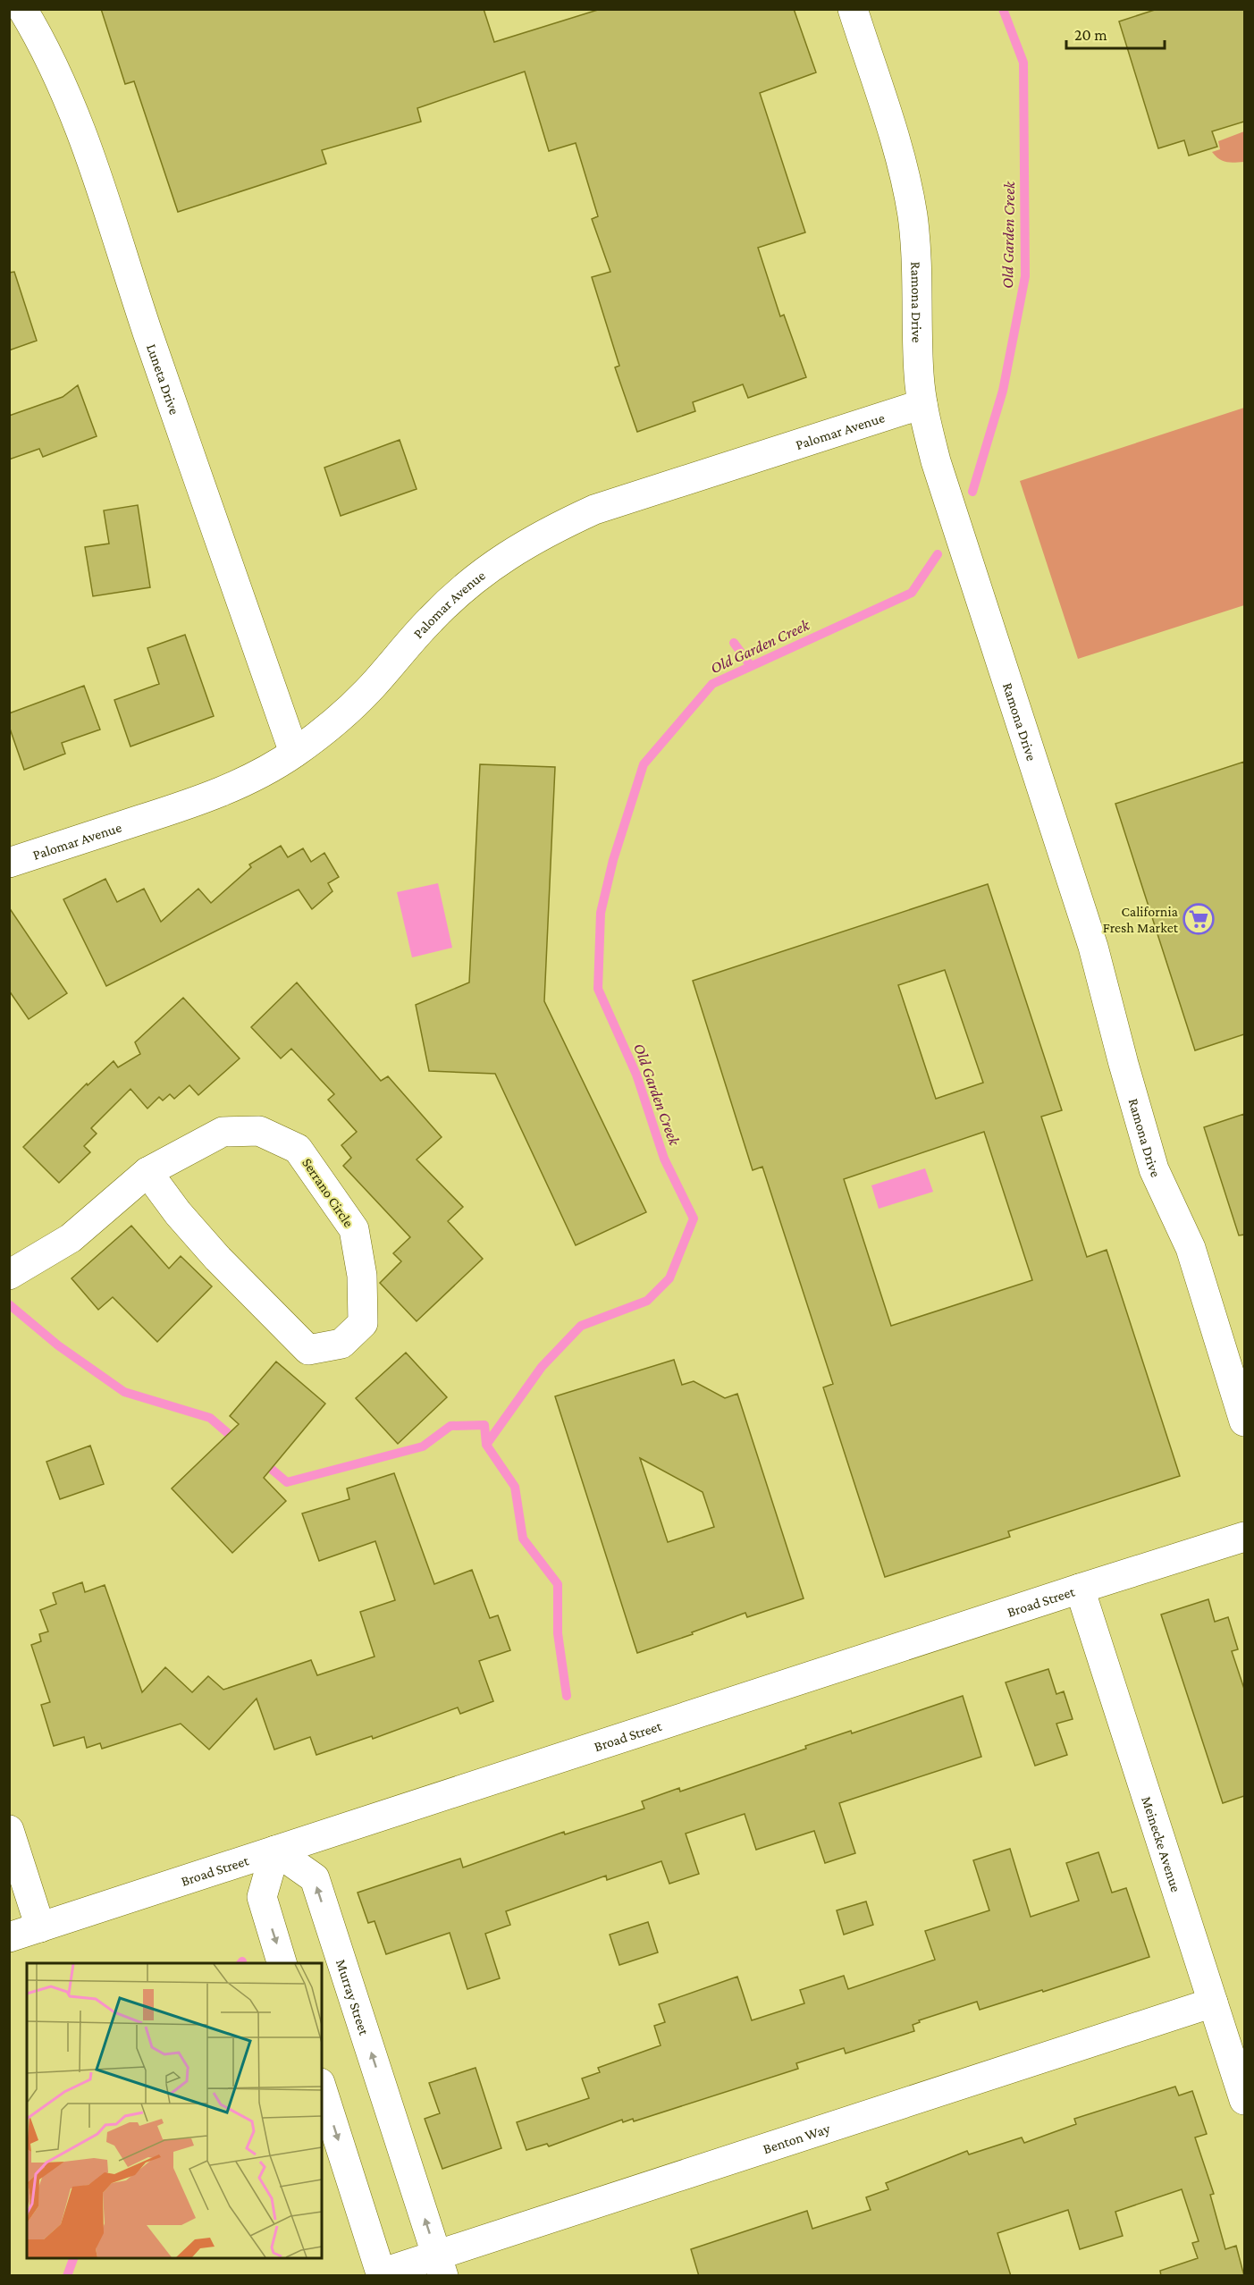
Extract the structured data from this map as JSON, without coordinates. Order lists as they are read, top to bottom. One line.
{"streets":{"street":["Ramona Drive","Luneta Drive","Palomar Avenue","Serrano Circle","Broad Street","Meinecke Avenue","Murray Street","Benton Way"]},"crossings":[["Ramona Drive","Palomar Avenue"],["Luneta Drive","Palomar Avenue"],["Broad Street","Meinecke Avenue"],["Broad Street","Murray Street"],["Meinecke Avenue","Benton Way"],["Murray Street","Benton Way"]],"water":["Old Garden Creek"],"places":{"supermarket":["California Fresh Market"]},"scale_bar":"20 m"}
